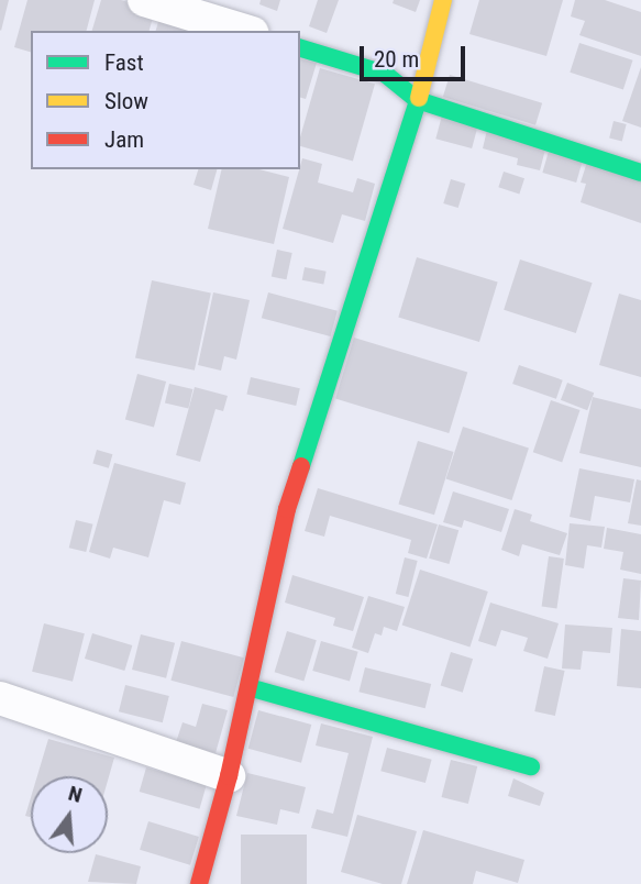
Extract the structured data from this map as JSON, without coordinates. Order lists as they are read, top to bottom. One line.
{"legend":["Fast","Slow","Jam"],"scale_bar":"20 m","north":"top"}
